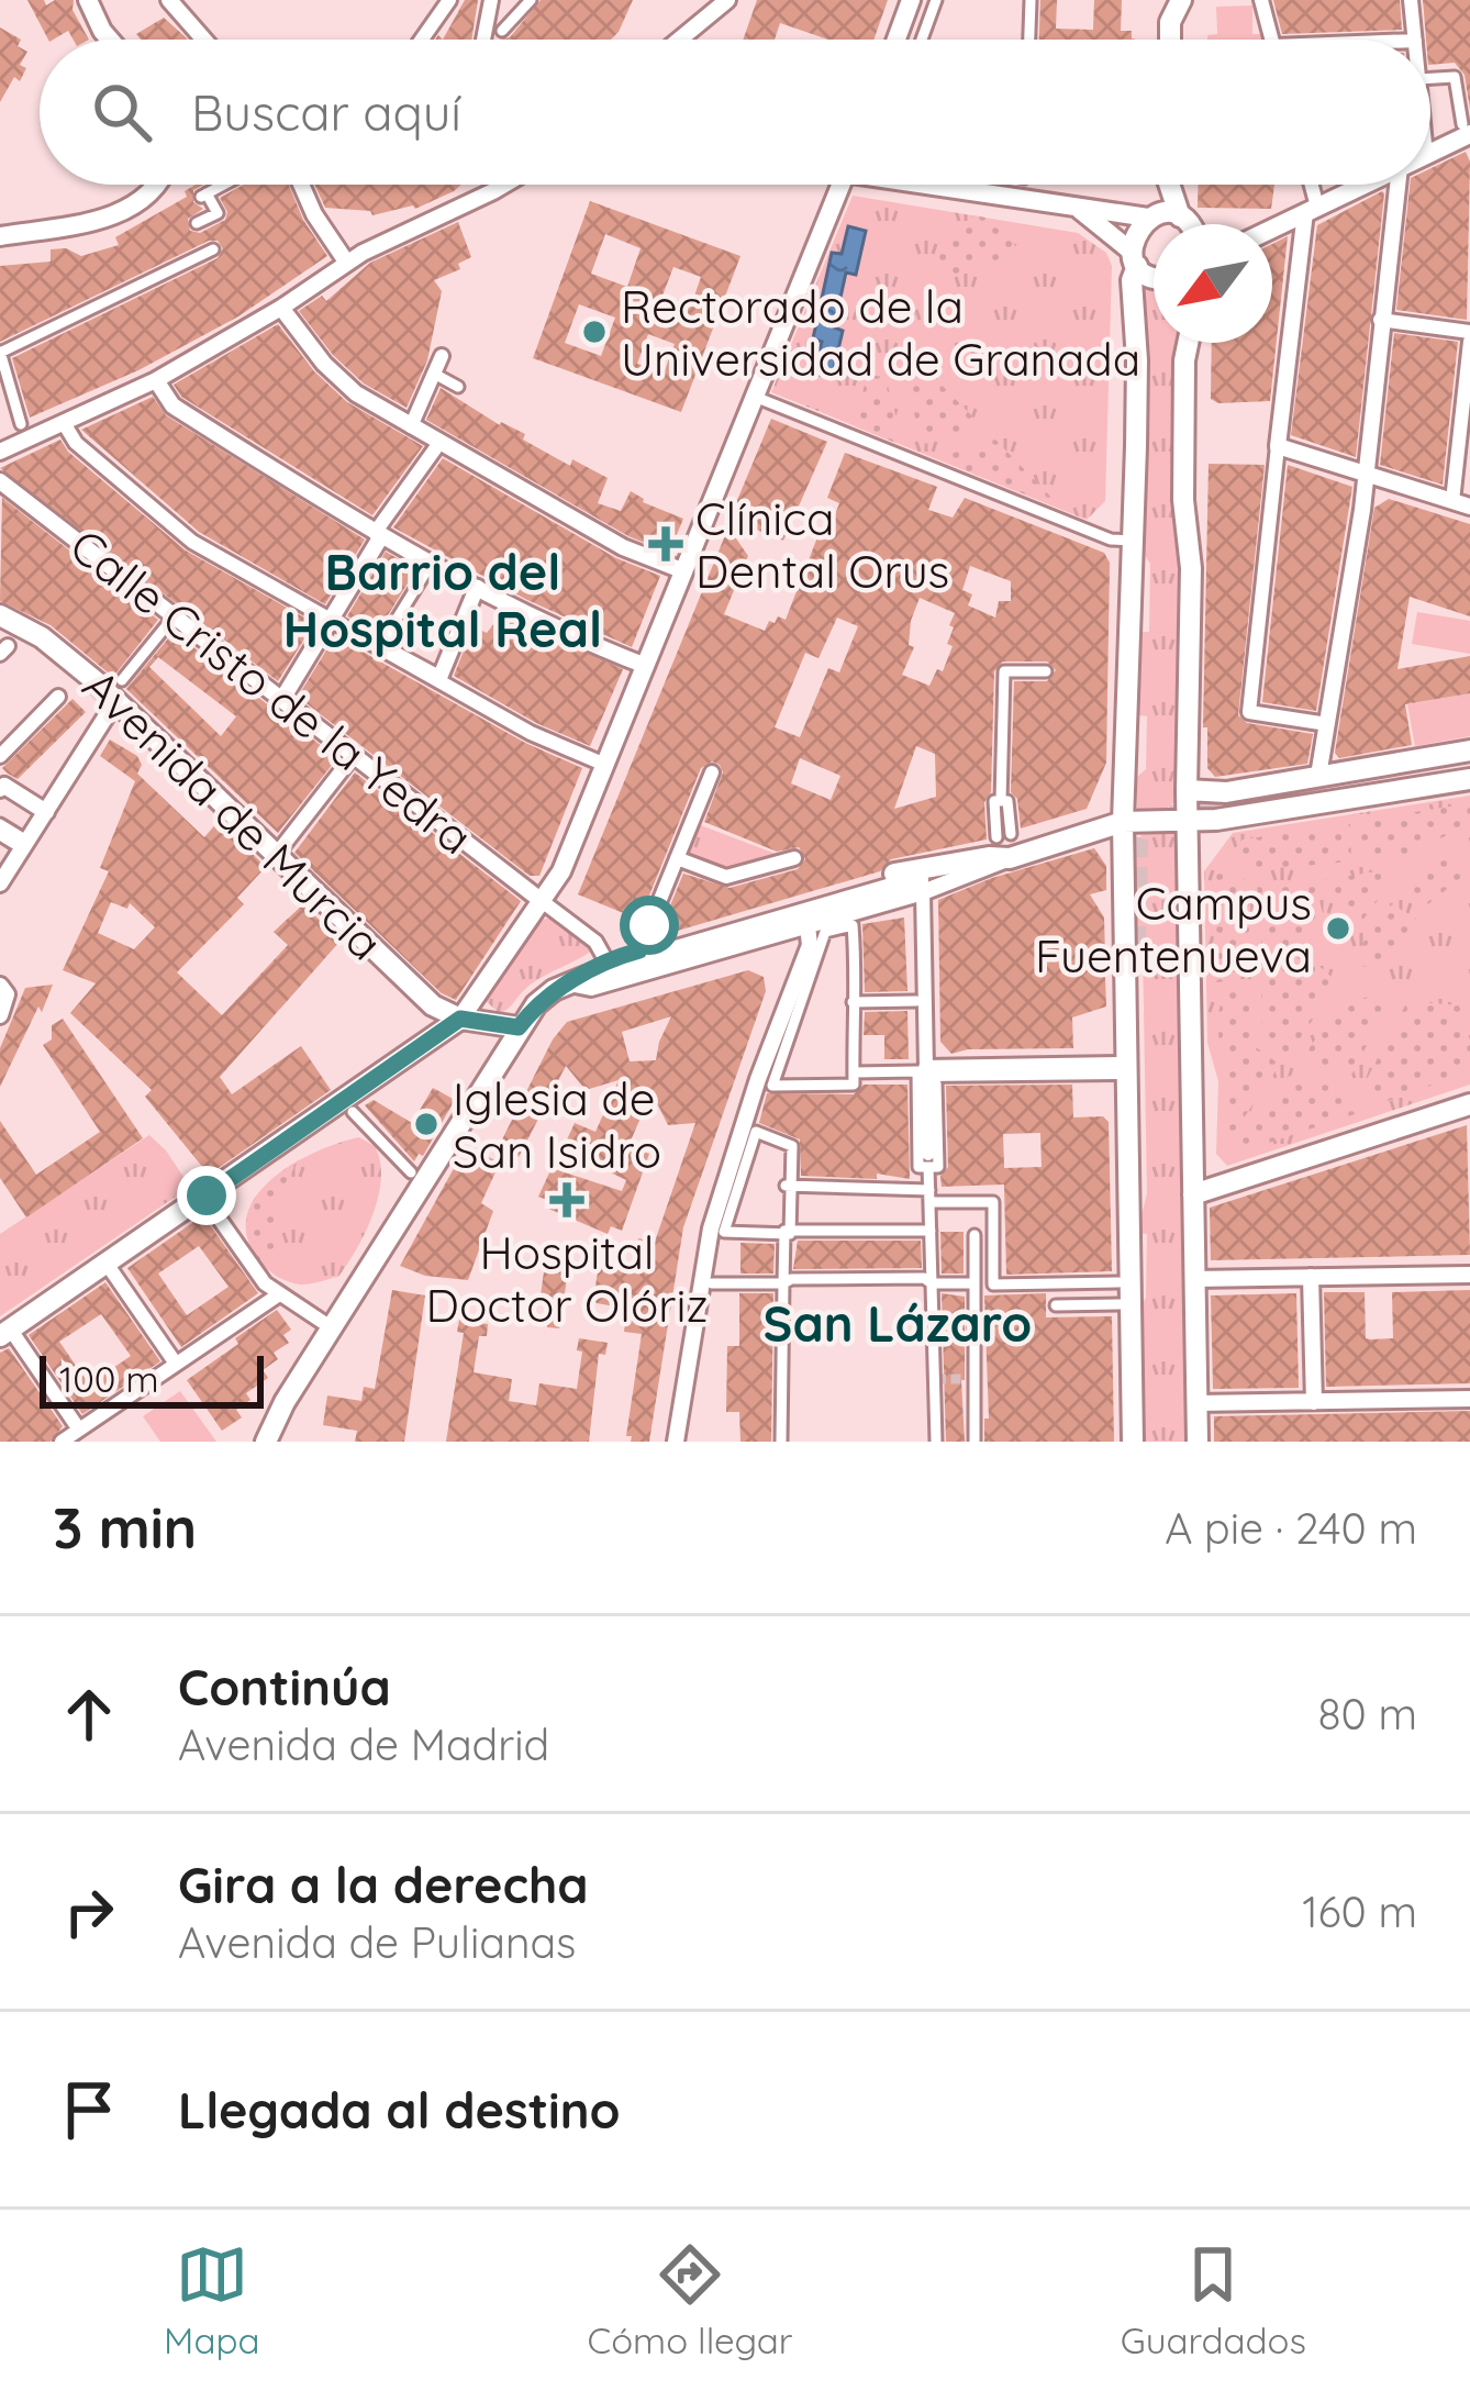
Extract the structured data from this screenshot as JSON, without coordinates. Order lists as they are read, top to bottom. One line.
{"streets":{"main road":["Avenida de Murcia"],"street":["Calle Cristo de la Yedra"]},"districts":["Barrio del Hospital Real","San Lázaro"],"places":{"other":["Rectorado de la Universidad de Granada","Campus Fuentenueva","Iglesia de San Isidro"],"health":["Clínica Dental Orus","Hospital Doctor Olóriz"]},"scale_bar":"100 m","north":"bottom left","page":{"search":"Buscar aquí","scale":"100 m","heading":["3 min","A pie · 240 m"],"list":[["Continúa","Avenida de Madrid","80 m"],["Gira a la derecha","Avenida de Pulianas","160 m"],"Llegada al destino"],"nav":["Mapa","Cómo llegar","Guardados"]}}
